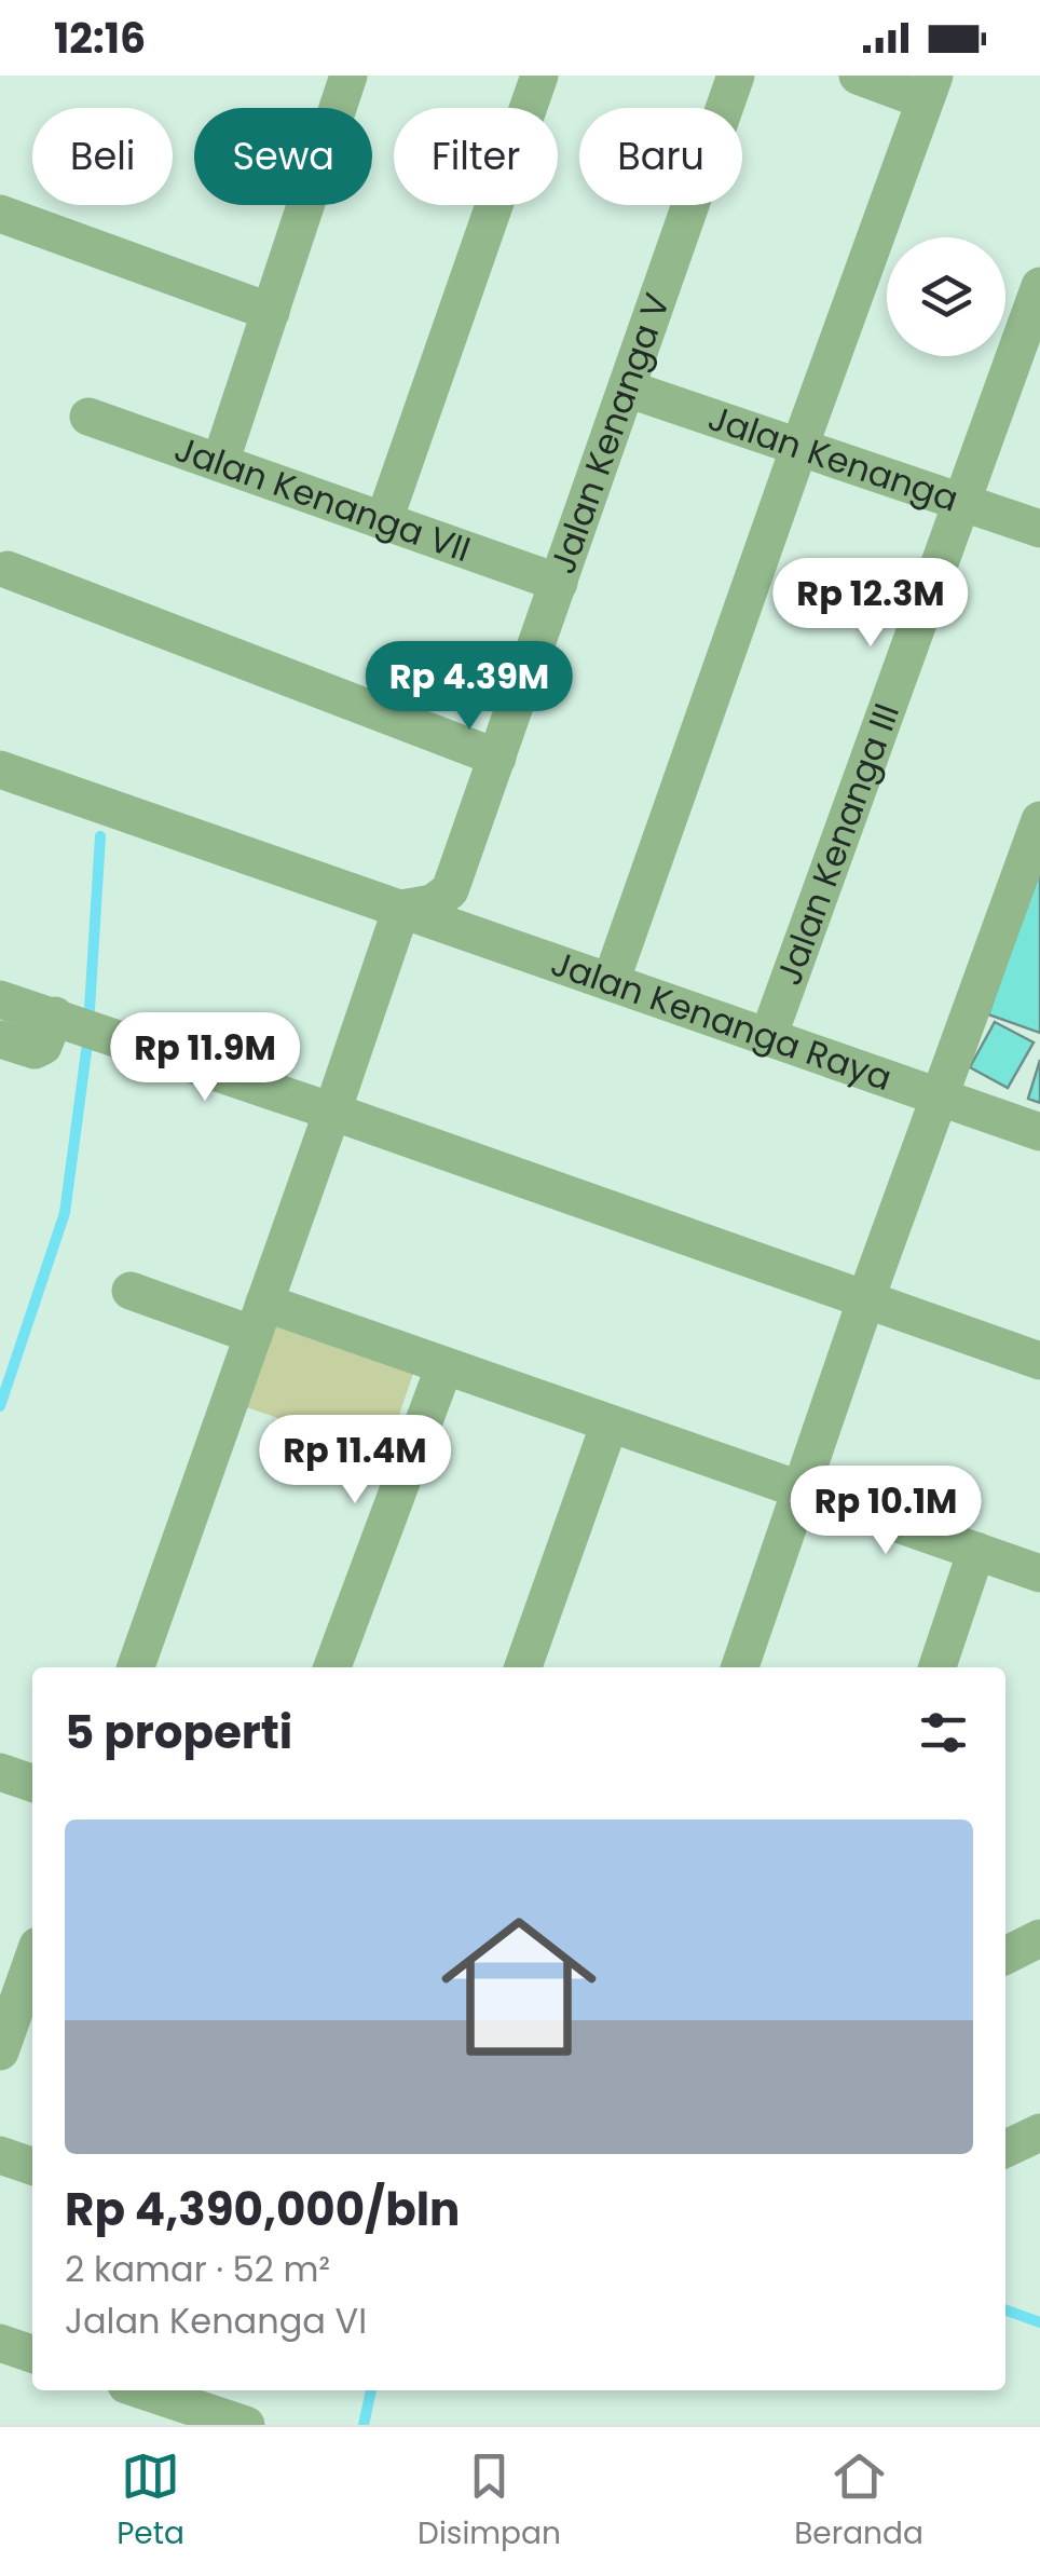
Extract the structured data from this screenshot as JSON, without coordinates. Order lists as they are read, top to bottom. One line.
{"streets":{"street":["Jalan Kenanga V","Jalan Kenanga","Jalan Kenanga VII","Jalan Kenanga III","Jalan Kenanga Raya"]},"crossings":[["Jalan Kenanga V","Jalan Kenanga"],["Jalan Kenanga V","Jalan Kenanga VII"],["Jalan Kenanga V","Jalan Kenanga Raya"],["Jalan Kenanga","Jalan Kenanga III"],["Jalan Kenanga III","Jalan Kenanga Raya"]],"page":{"status":"12:16","chip":["Beli","Sewa","Filter","Baru"],"price":["Rp 12.3M","Rp 4.39M","Rp 11.9M","Rp 11.4M","Rp 10.1M"],"heading":"5 properti","list":[{"name":"Rp 4,390,000/bln","note":"2 kamar · 52 m² · Jalan Kenanga VI"}],"tabs":["Peta","Disimpan","Beranda"]}}
